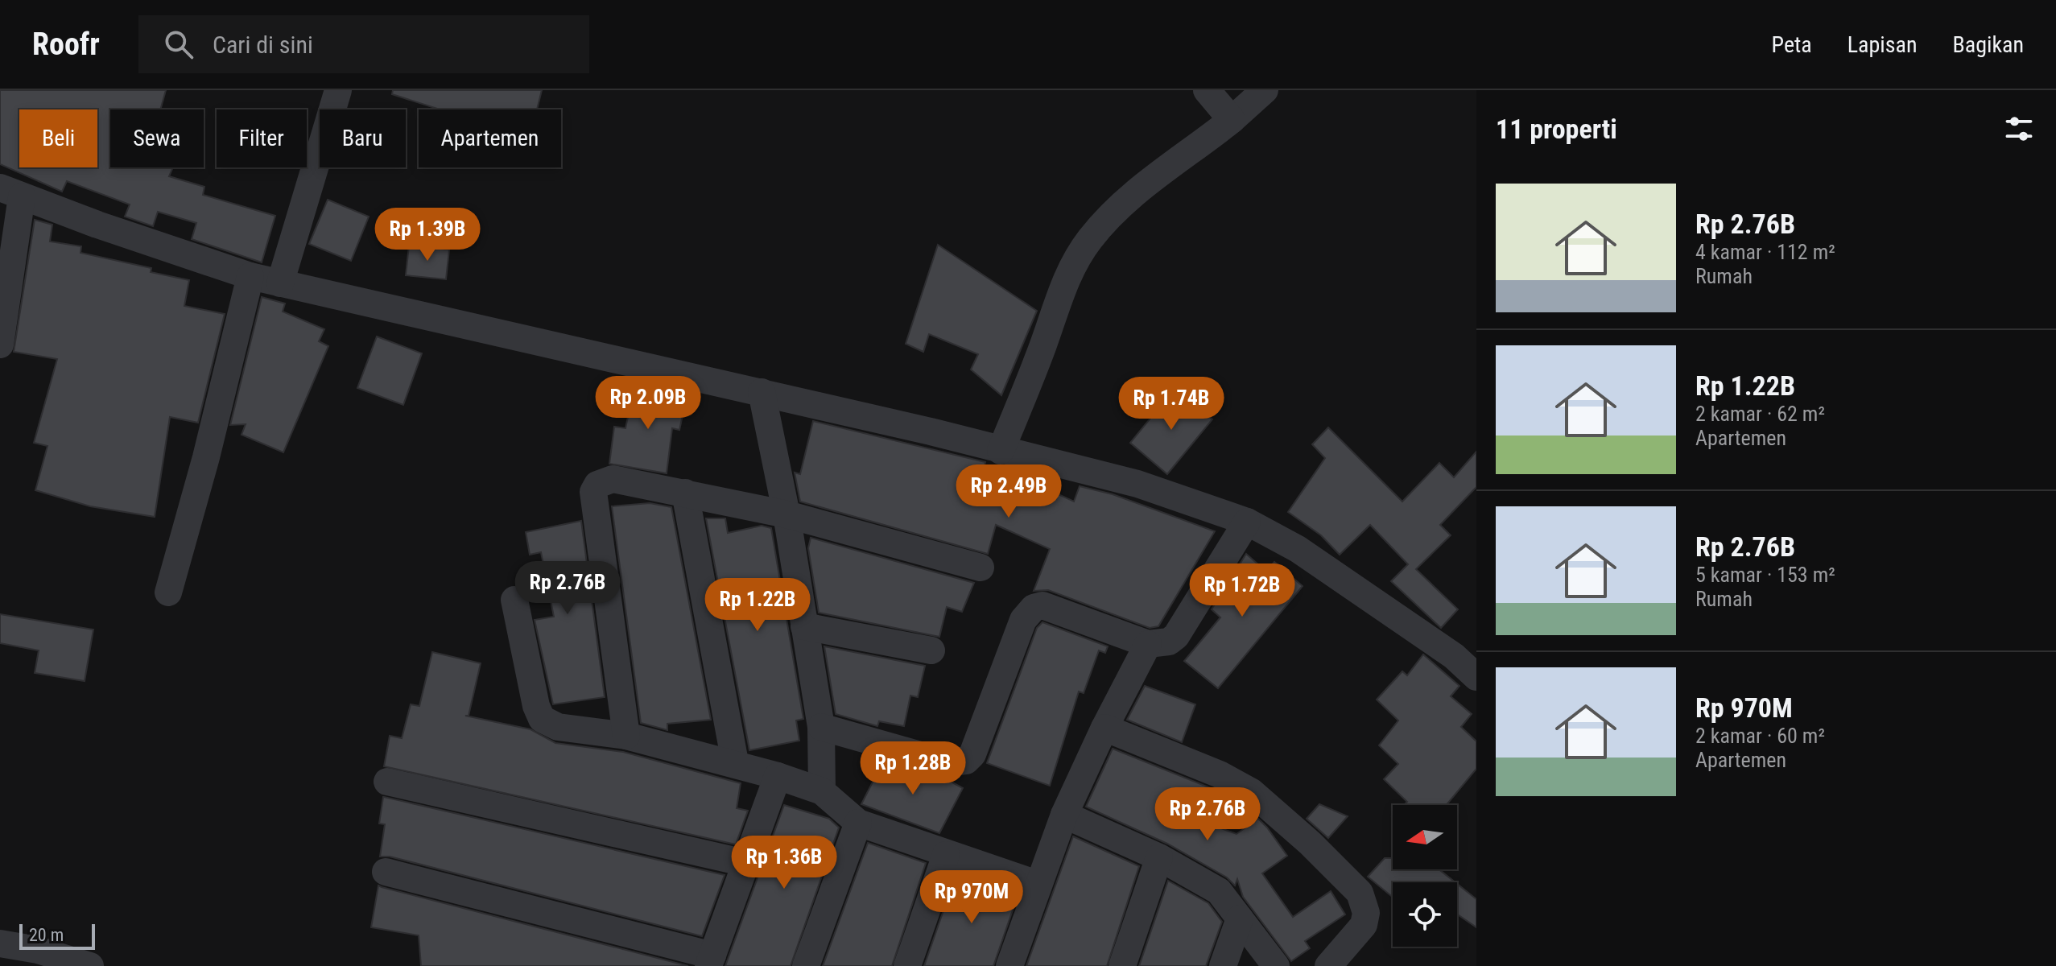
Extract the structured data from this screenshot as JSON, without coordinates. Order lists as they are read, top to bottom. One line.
{"scale_bar":"20 m","north":"left","page":{"header":"Roofr","search":"Cari di sini","nav":["Peta","Lapisan","Bagikan"],"heading":"11 properti","chip":["Beli","Sewa","Filter","Baru","Apartemen"],"list":[{"name":"Rp 2.76B","note":"4 kamar · 112 m² · Rumah"},{"name":"Rp 1.22B","note":"2 kamar · 62 m² · Apartemen"},{"name":"Rp 2.76B","note":"5 kamar · 153 m² · Rumah"},{"name":"Rp 970M","note":"2 kamar · 60 m² · Apartemen"}],"price":["Rp 1.39B","Rp 2.09B","Rp 1.74B","Rp 2.49B","Rp 2.76B","Rp 1.72B","Rp 1.22B","Rp 1.28B","Rp 2.76B","Rp 1.36B","Rp 970M"],"scale":"20 m"}}
